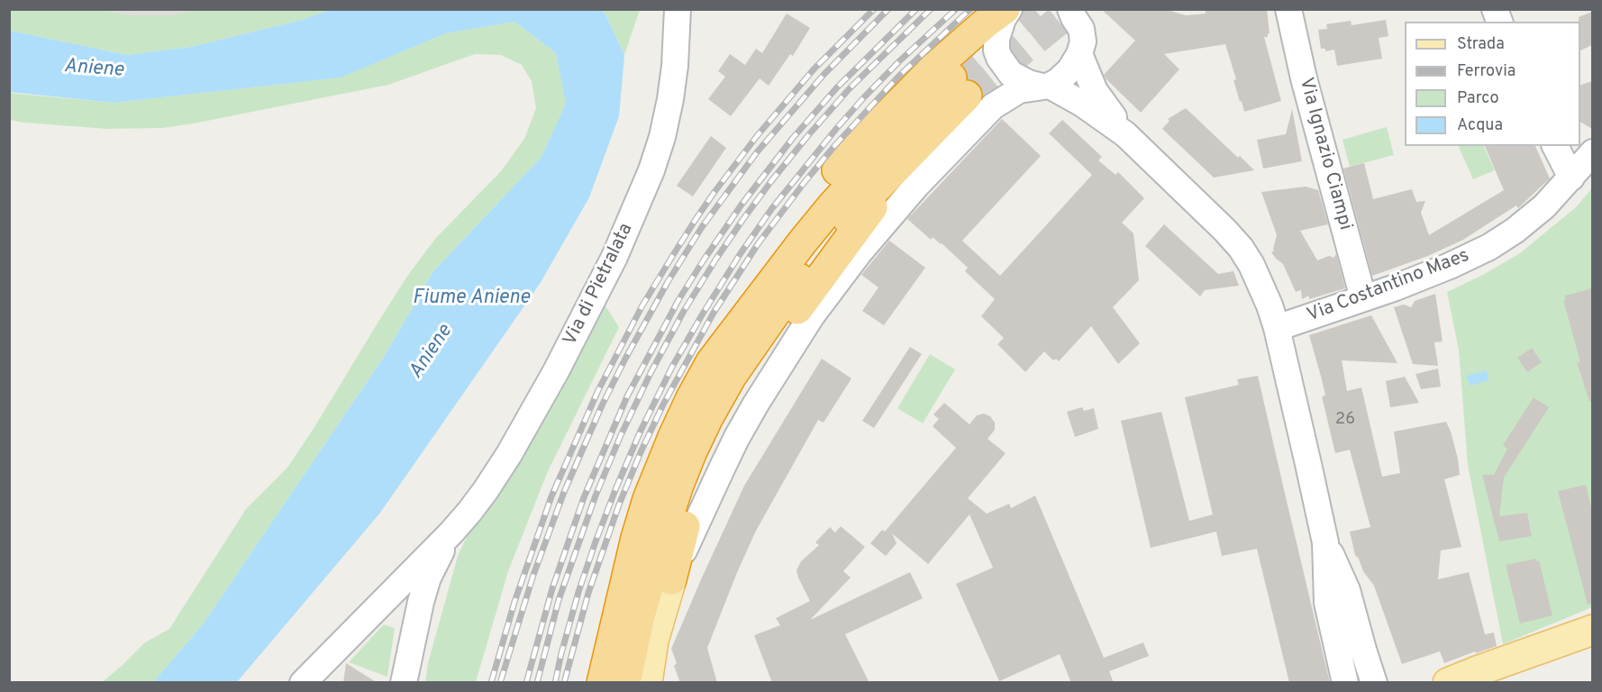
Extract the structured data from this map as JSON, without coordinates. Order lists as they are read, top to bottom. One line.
{"streets":{"street":["Via Ignazio Ciampi","Via di Pietralata","Via Costantino Maes"]},"crossings":[["Via Ignazio Ciampi","Via Costantino Maes"]],"water":["Aniene","Fiume Aniene"],"house_numbers":["26"],"legend":["Strada","Ferrovia","Parco","Acqua"]}
